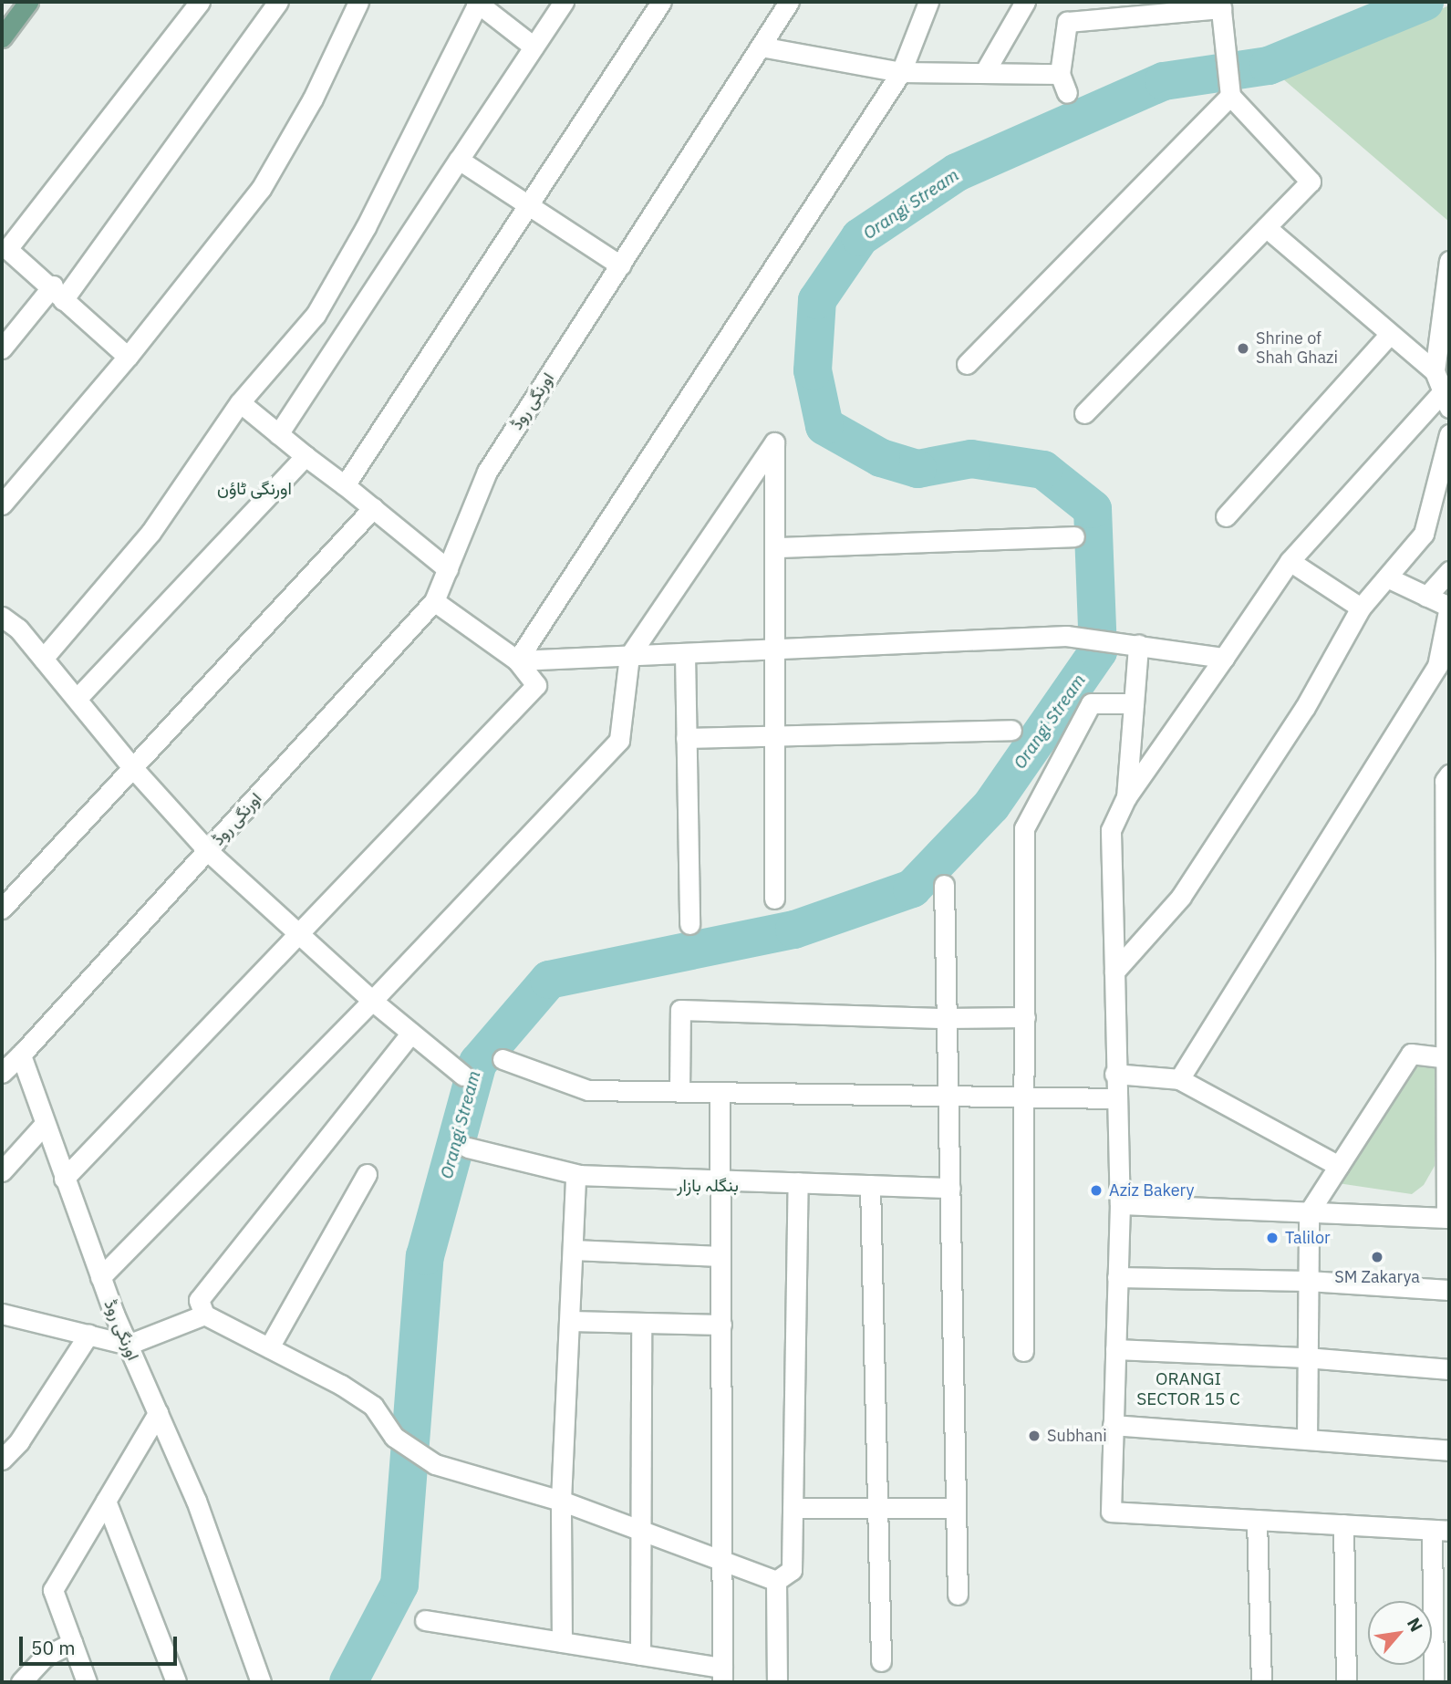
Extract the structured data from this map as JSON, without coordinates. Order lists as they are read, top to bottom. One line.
{"streets":{"street":["اورنگی روڈ"]},"districts":["اورنگی ٹاؤن","بنگلہ بازار","ORANGI SECTOR 15 C"],"water":["Orangi Stream"],"places":["Shrine of Shah Ghazi","Aziz Bakery","Talilor","SM Zakarya","Subhani"],"scale_bar":"50 m","north":"top right"}
